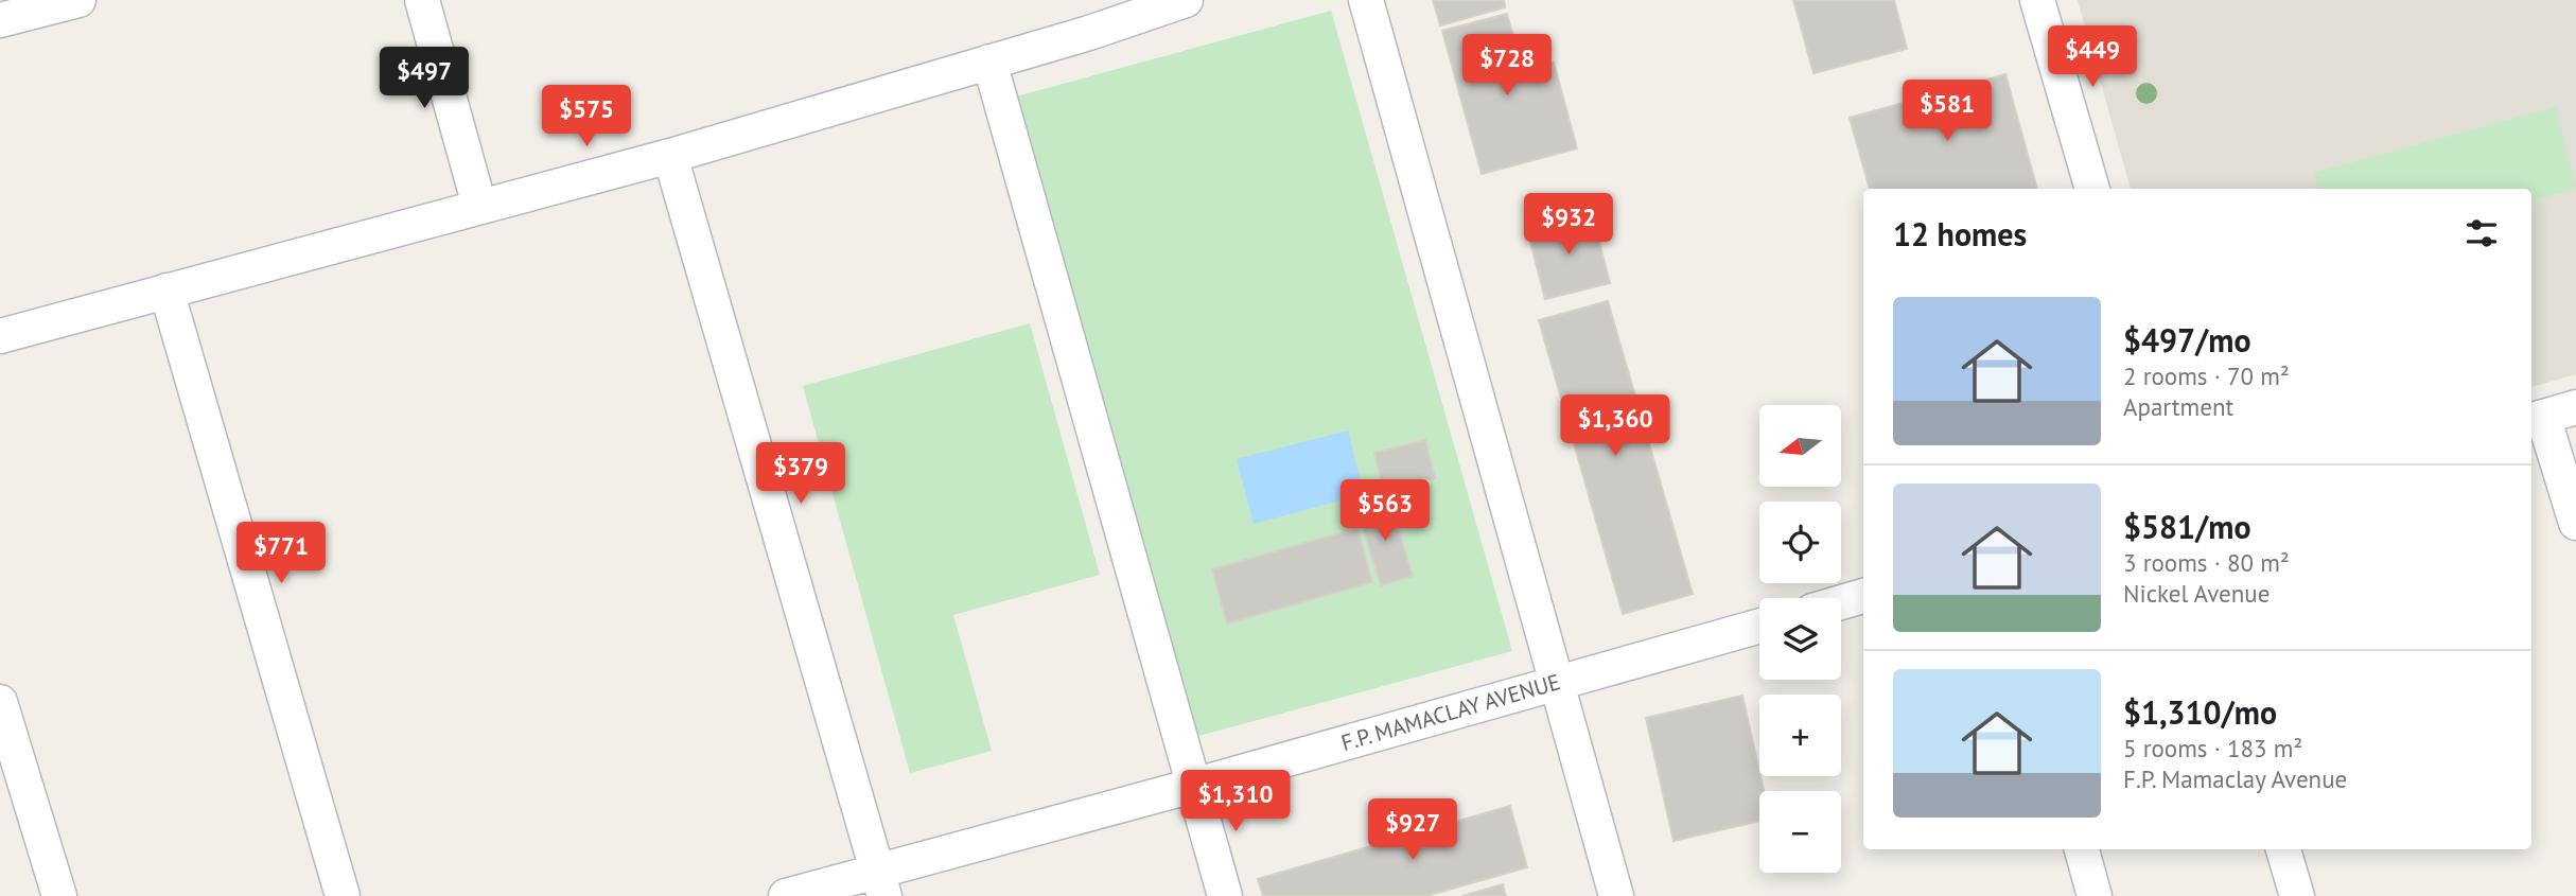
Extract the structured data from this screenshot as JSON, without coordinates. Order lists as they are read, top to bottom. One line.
{"streets":{"street":["F.P. MAMACLAY AVENUE"]},"north":"left","page":{"price":["$449","$728","$497","$581","$575","$932","$1,360","$379","$563","$771","$1,310","$927"],"heading":"12 homes","list":[{"name":"$497/mo","note":"2 rooms · 70 m² · Apartment"},{"name":"$581/mo","note":"3 rooms · 80 m² · Nickel Avenue"},{"name":"$1,310/mo","note":"5 rooms · 183 m² · F.P. Mamaclay Avenue"}],"map_buttons":["+","−"]}}
